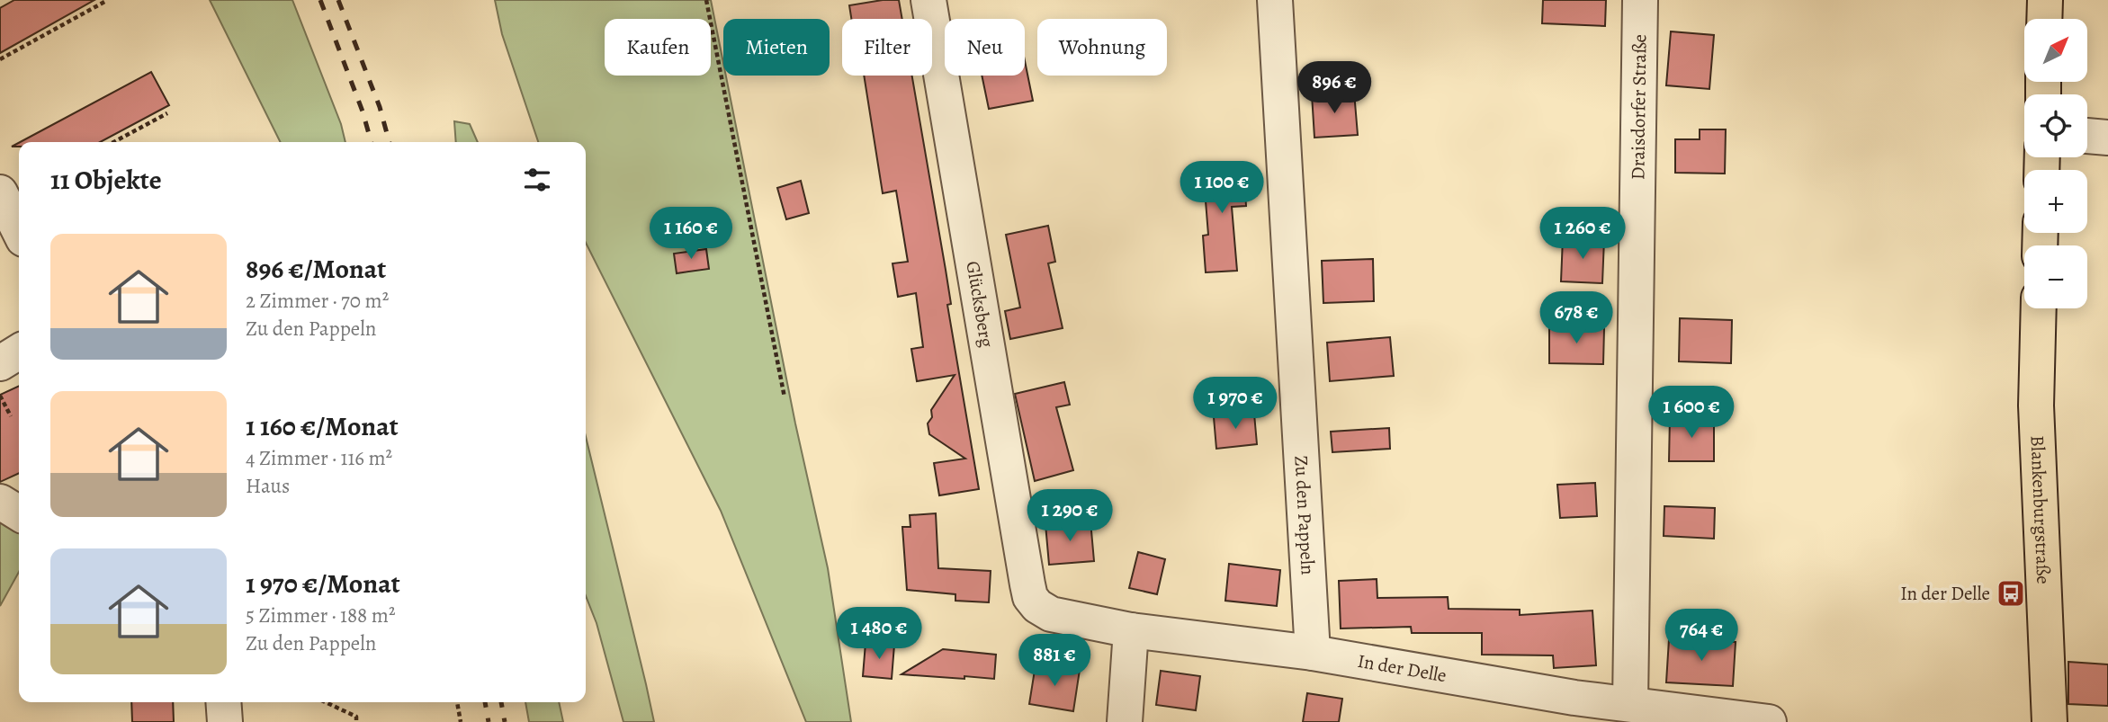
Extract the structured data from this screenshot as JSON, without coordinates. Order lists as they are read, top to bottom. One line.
{"streets":{"main road":["Blankenburgstraße"],"street":["Draisdorfer Straße","Glücksberg","Zu den Pappeln","In der Delle"]},"crossings":[["Draisdorfer Straße","In der Delle"],["Glücksberg","In der Delle"],["Zu den Pappeln","In der Delle"]],"places":{"bus stop":["In der Delle"]},"north":"top right","page":{"map_buttons":["+","−"],"chip":["Kaufen","Mieten","Filter","Neu","Wohnung"],"price":["896 €","1 100 €","1 160 €","1 260 €","678 €","1 970 €","1 600 €","1 290 €","1 480 €","764 €","881 €"],"heading":"11 Objekte","list":[{"name":"896 €/Monat","note":"2 Zimmer · 70 m² · Zu den Pappeln"},{"name":"1 160 €/Monat","note":"4 Zimmer · 116 m² · Haus"},{"name":"1 970 €/Monat","note":"5 Zimmer · 188 m² · Zu den Pappeln"}]}}
